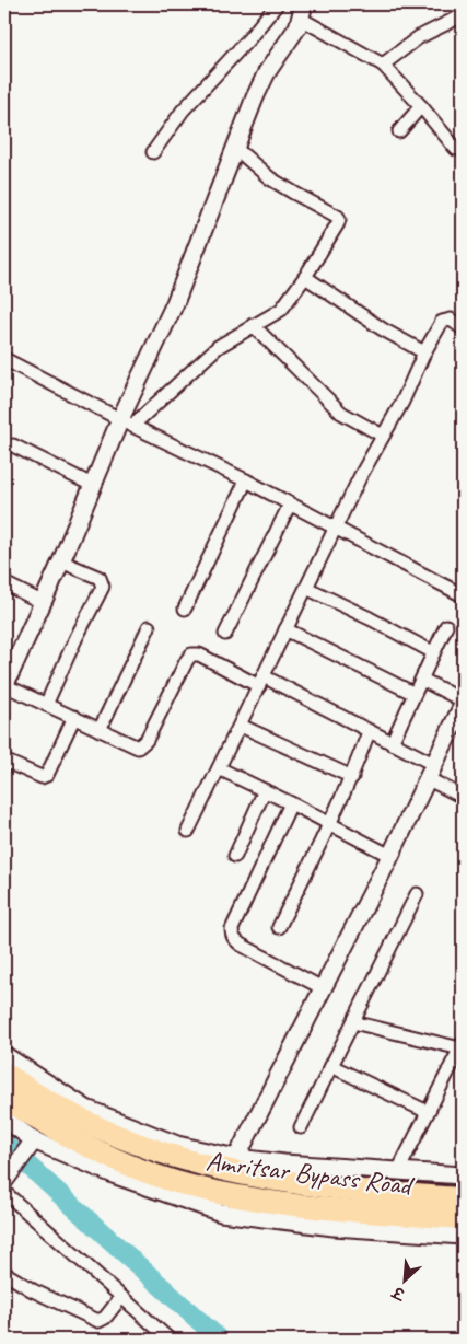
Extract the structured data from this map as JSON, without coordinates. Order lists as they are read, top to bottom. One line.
{"streets":{"highway":["Amritsar Bypass Road"]},"north":"bottom left"}
